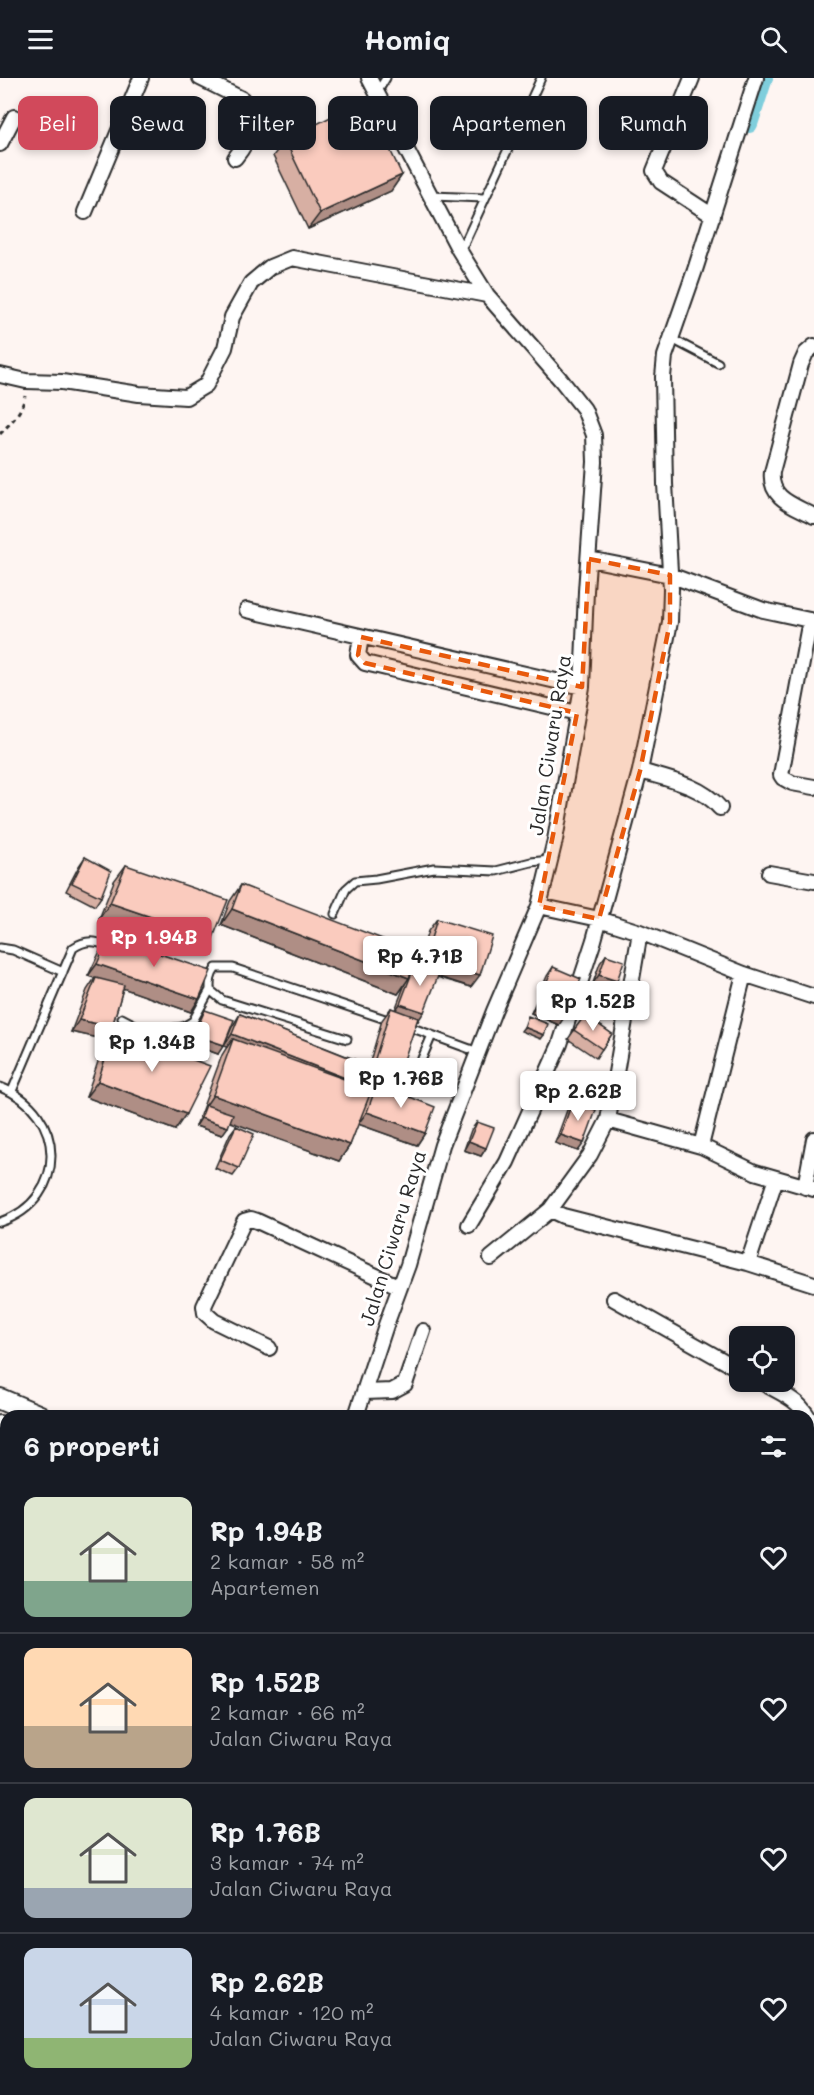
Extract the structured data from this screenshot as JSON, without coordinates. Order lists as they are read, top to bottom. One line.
{"streets":{"street":["Jalan Ciwaru Raya"]},"page":{"header":"Homiq","chip":["Beli","Sewa","Filter","Baru","Apartemen","Rumah"],"price":["Rp 1.94B","Rp 4.71B","Rp 1.52B","Rp 1.34B","Rp 1.76B","Rp 2.62B"],"heading":"6 properti","list":[{"name":"Rp 1.94B","note":"2 kamar · 58 m² · Apartemen"},{"name":"Rp 1.52B","note":"2 kamar · 66 m² · Jalan Ciwaru Raya"},{"name":"Rp 1.76B","note":"3 kamar · 74 m² · Jalan Ciwaru Raya"},{"name":"Rp 2.62B","note":"4 kamar · 120 m² · Jalan Ciwaru Raya"}]}}
